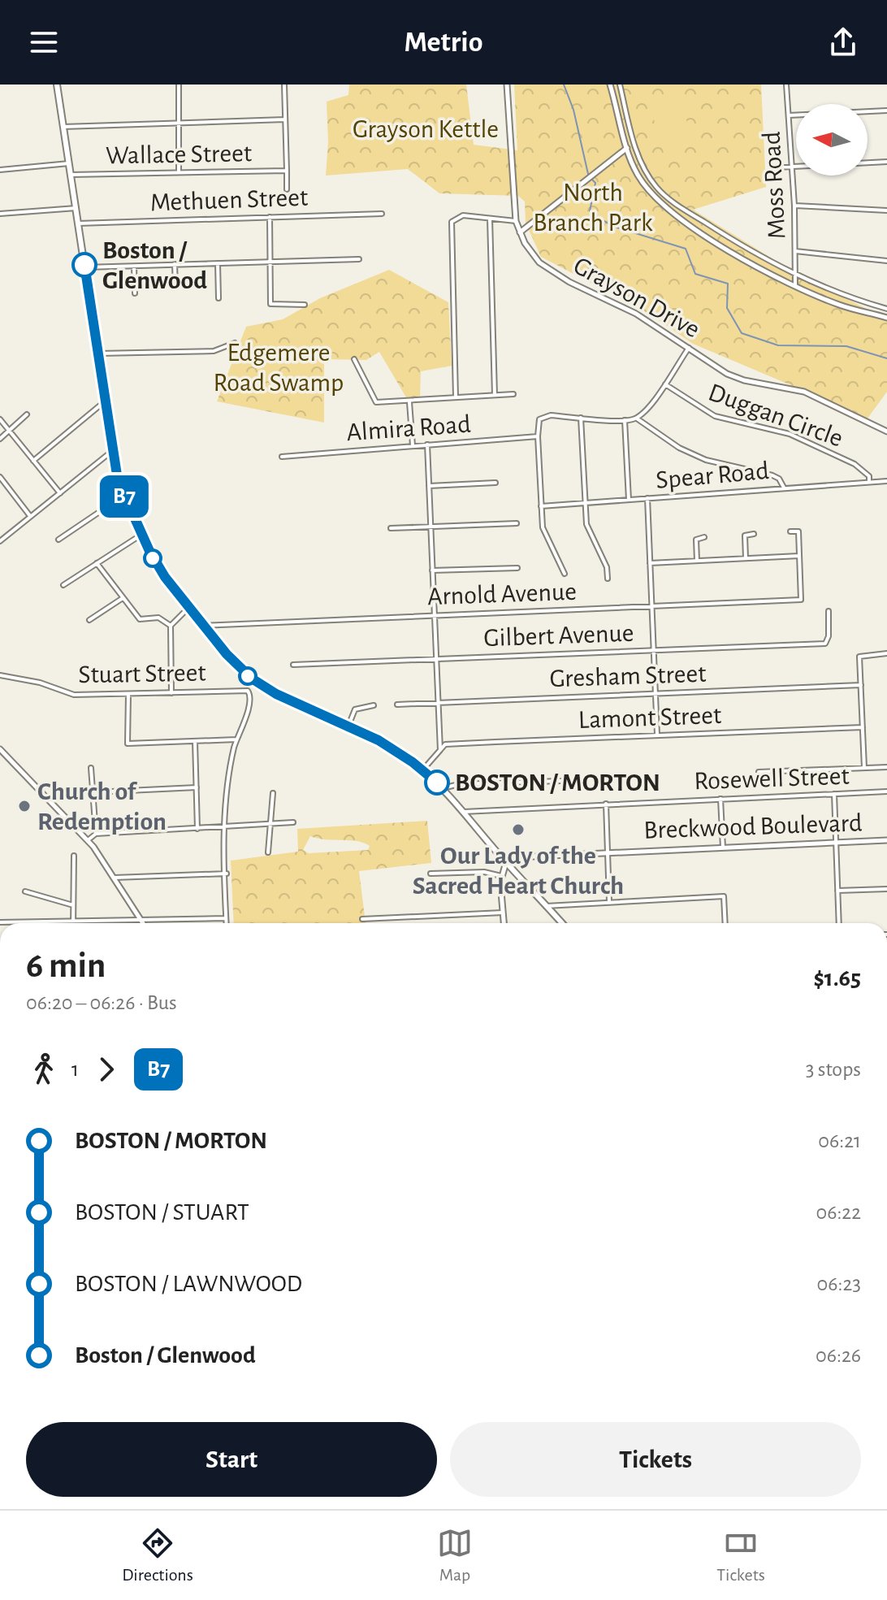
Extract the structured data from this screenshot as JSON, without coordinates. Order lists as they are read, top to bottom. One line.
{"streets":{"street":["Wallace Street","Moss Road","Methuen Street","Grayson Drive","Duggan Circle","Almira Road","Spear Road","Arnold Avenue","Gilbert Avenue","Stuart Street","Gresham Street","Lamont Street","Rosewell Street","Breckwood Boulevard"]},"crossings":[["Duggan Circle","Spear Road"]],"parks":["Grayson Kettle","North Branch Park","Edgemere Road Swamp"],"places":["Boston / Glenwood","BOSTON / MORTON","Church of Redemption","Our Lady of the Sacred Heart Church"],"lines":["bus line B7"],"north":"left","page":{"header":"Metrio","on_map":"B7","heading":["6 min","06:20 – 06:26 · Bus","$1.65"],"legs":["1","B7","3 stops"],"list":[{"name":"BOSTON / MORTON","value":"06:21"},{"name":"BOSTON / STUART","value":"06:22"},{"name":"BOSTON / LAWNWOOD","value":"06:23"},{"name":"Boston / Glenwood","value":"06:26"}],"buttons":["Start","Tickets"],"tabs":["Directions","Map","Tickets"]}}
